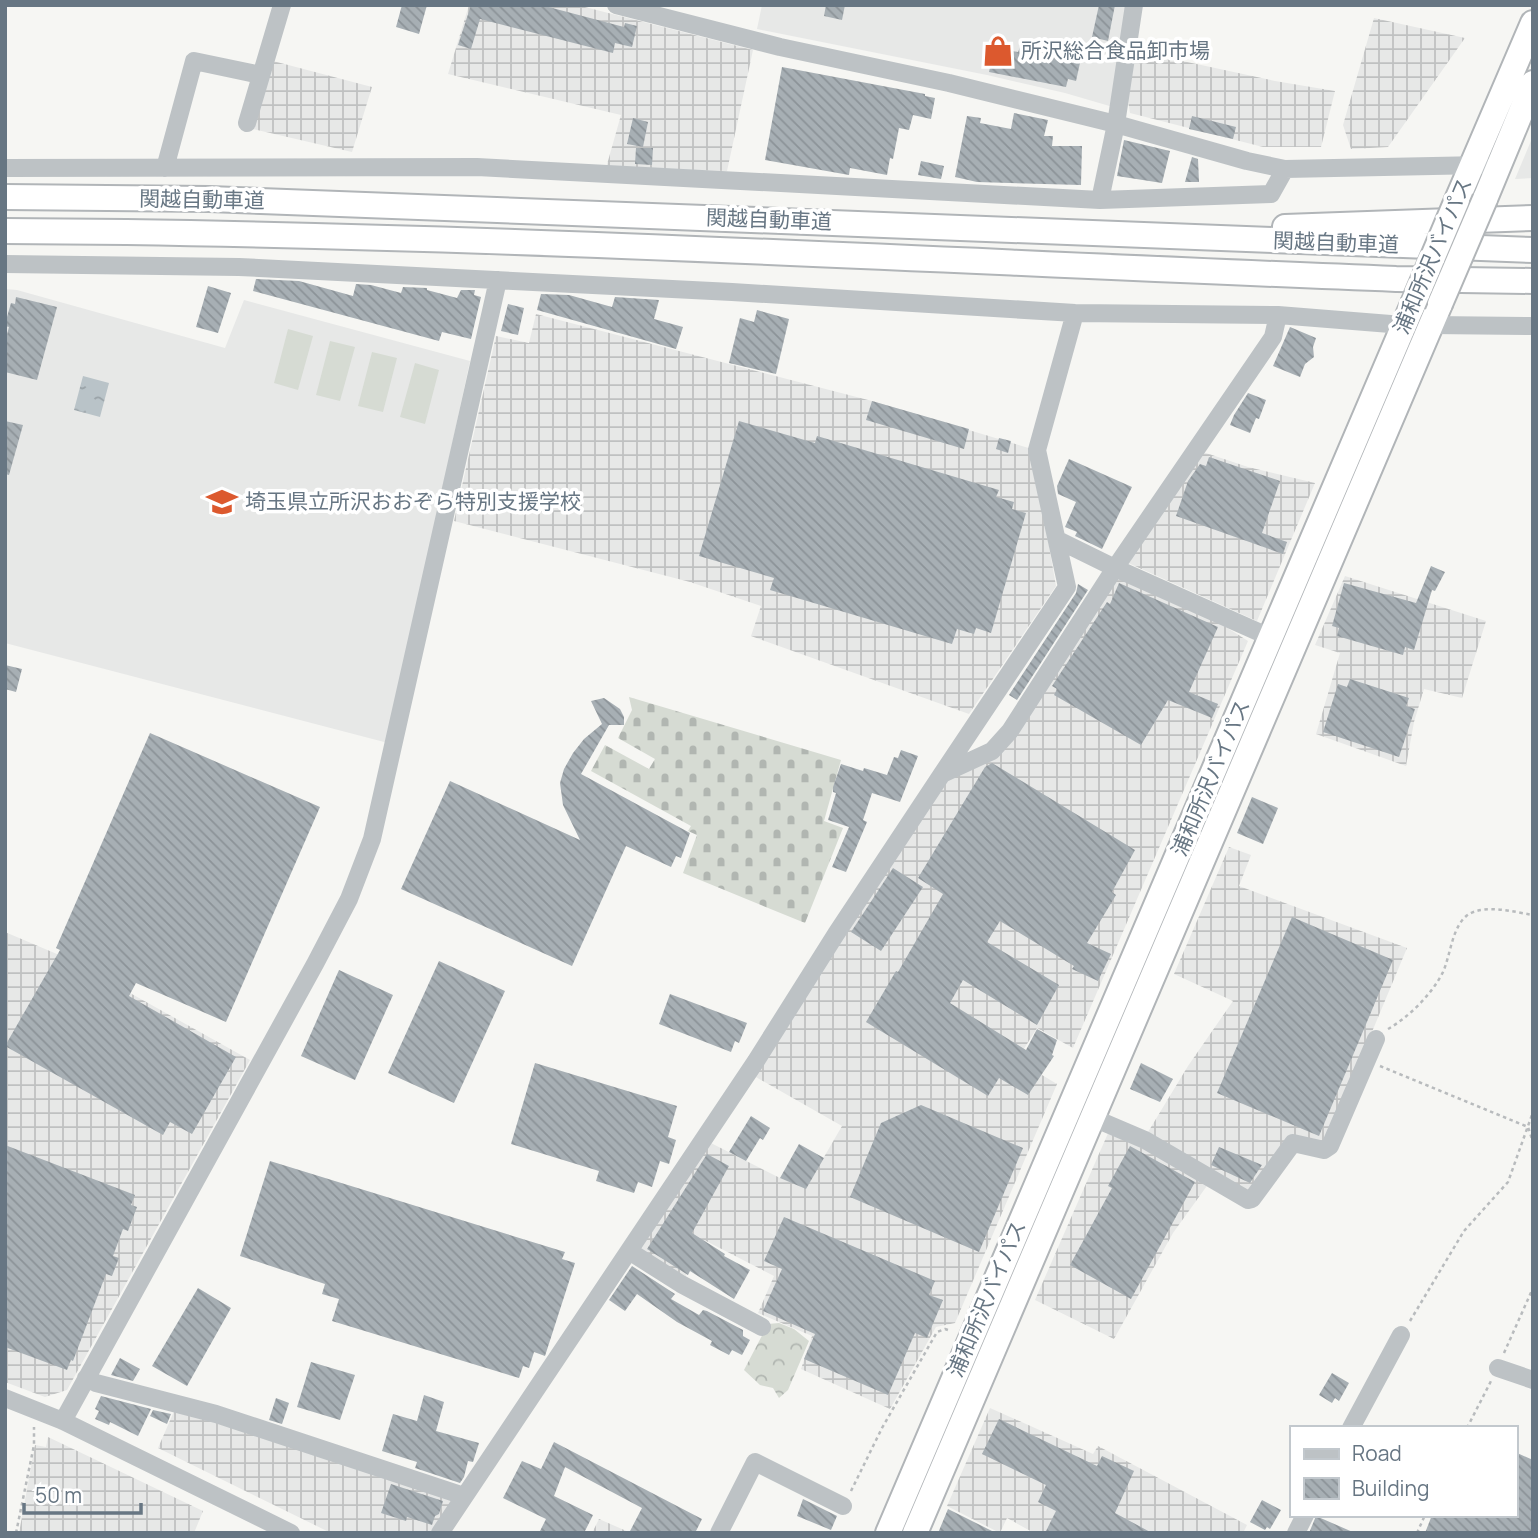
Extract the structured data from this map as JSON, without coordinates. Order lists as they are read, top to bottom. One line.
{"streets":{"highway":["関越自動車道","浦和所沢バイパス"]},"places":{"shop":["所沢総合食品卸市場"],"school or university":["埼玉県立所沢おおぞら特別支援学校"]},"legend":["Road","Building"],"scale_bar":"50 m"}
